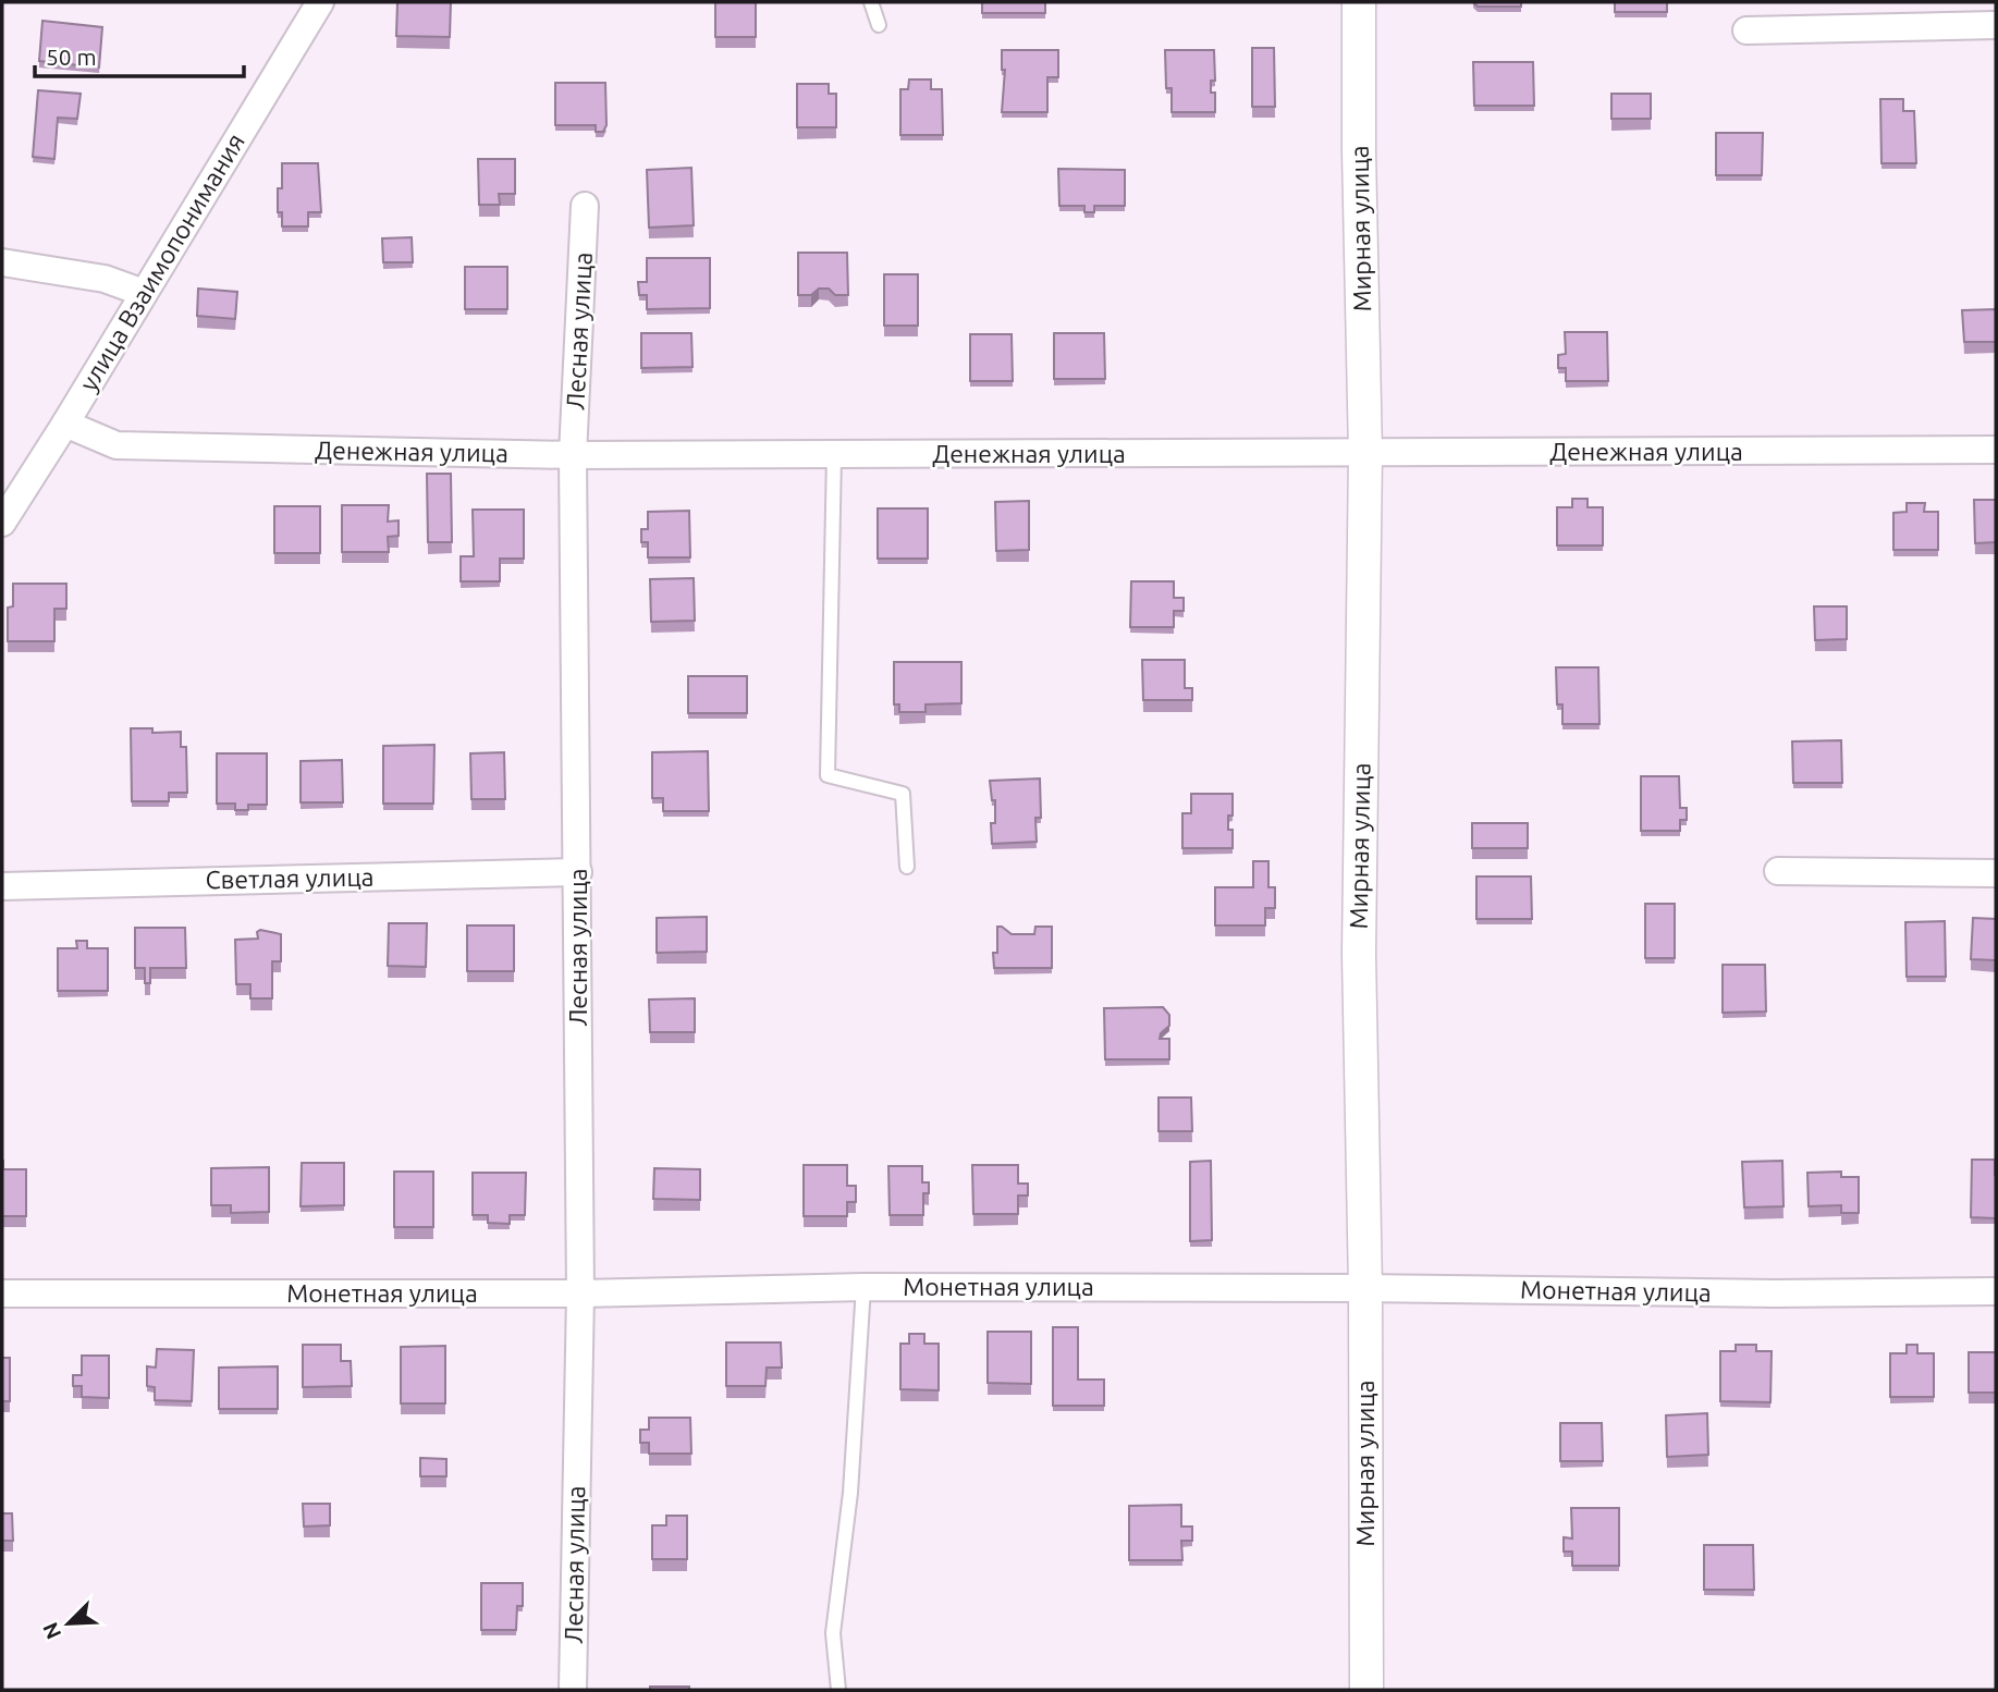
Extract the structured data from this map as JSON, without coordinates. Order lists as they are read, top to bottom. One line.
{"streets":{"street":["Мирная улица","улица Взаимопонимания","Лесная улица","Денежная улица","Светлая улица","Монетная улица"]},"crossings":[["Мирная улица","Денежная улица"],["Мирная улица","Монетная улица"],["улица Взаимопонимания","Денежная улица"],["Лесная улица","Денежная улица"],["Лесная улица","Светлая улица"],["Лесная улица","Монетная улица"]],"scale_bar":"50 m","north":"bottom left"}
